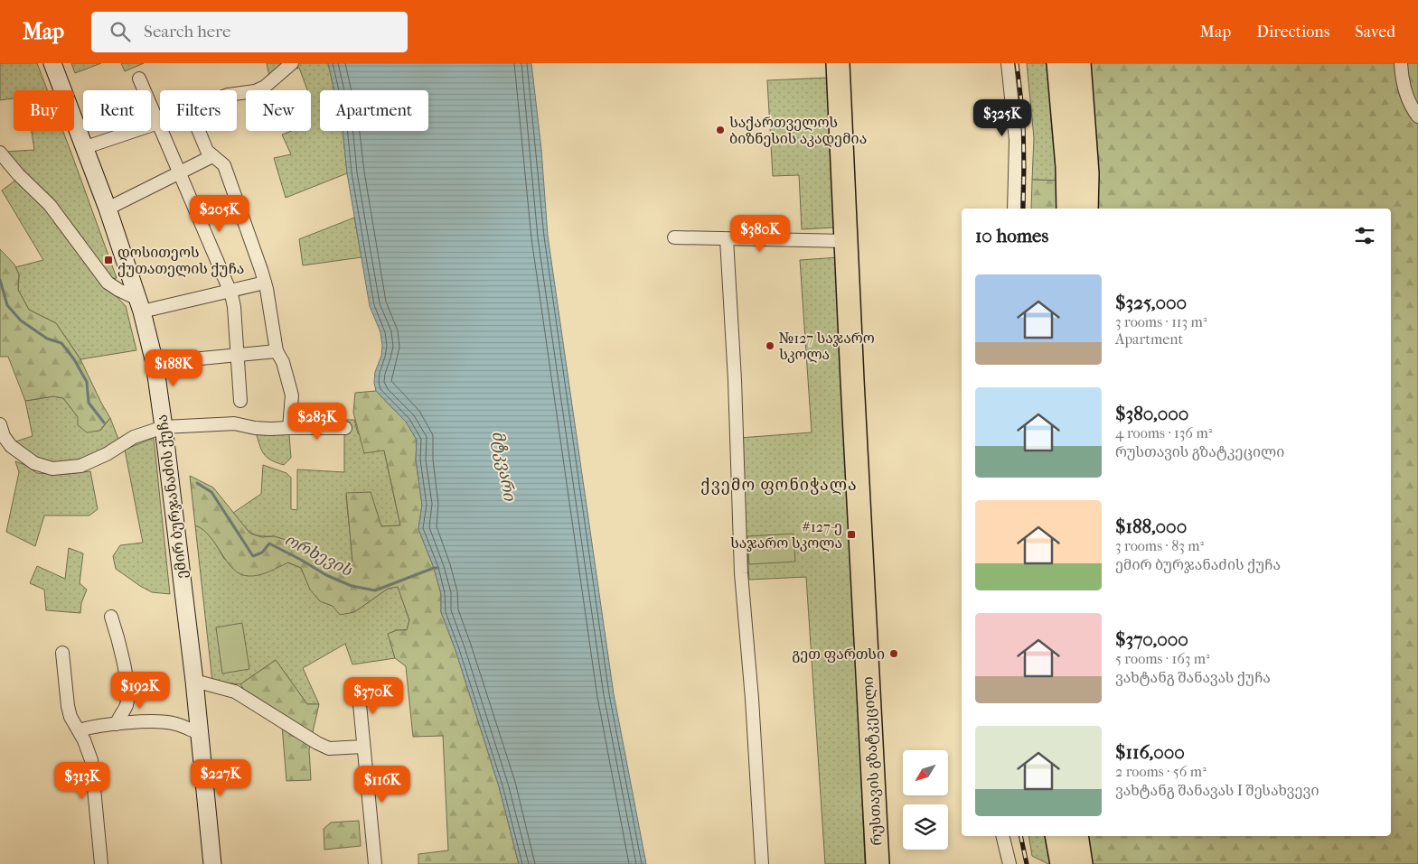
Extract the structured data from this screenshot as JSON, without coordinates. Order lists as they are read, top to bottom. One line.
{"streets":{"highway":["რუსთავის გზატკეცილი"],"street":["ემირ ბურჯანაძის ქუჩა"]},"districts":["ქვემო ფონიჭალა"],"water":["მტკვარი","ორხევის"],"places":{"other":["საქართველოს ბიზნესის აკადემია","№127 საჯარო სკოლა","გეთ ფართსი"],"transit":["დოსითეოს ქუთათელის ქუჩა","#127-ე საჯარო სკოლა"]},"north":"bottom left","page":{"header":"Map","search":"Search here","nav":["Map","Directions","Saved"],"chip":["Buy","Rent","Filters","New","Apartment"],"price":["$325K","$205K","$380K","$188K","$283K","$192K","$370K","$227K","$313K","$116K"],"heading":"10 homes","list":[{"name":"$325,000","note":"3 rooms · 113 m² · Apartment"},{"name":"$380,000","note":"4 rooms · 136 m² · რუსთავის გზატკეცილი"},{"name":"$188,000","note":"3 rooms · 83 m² · ემირ ბურჯანაძის ქუჩა"},{"name":"$370,000","note":"5 rooms · 163 m² · ვახტანგ შანავას ქუჩა"},{"name":"$116,000","note":"2 rooms · 56 m² · ვახტანგ შანავას I შესახვევი"}]}}
